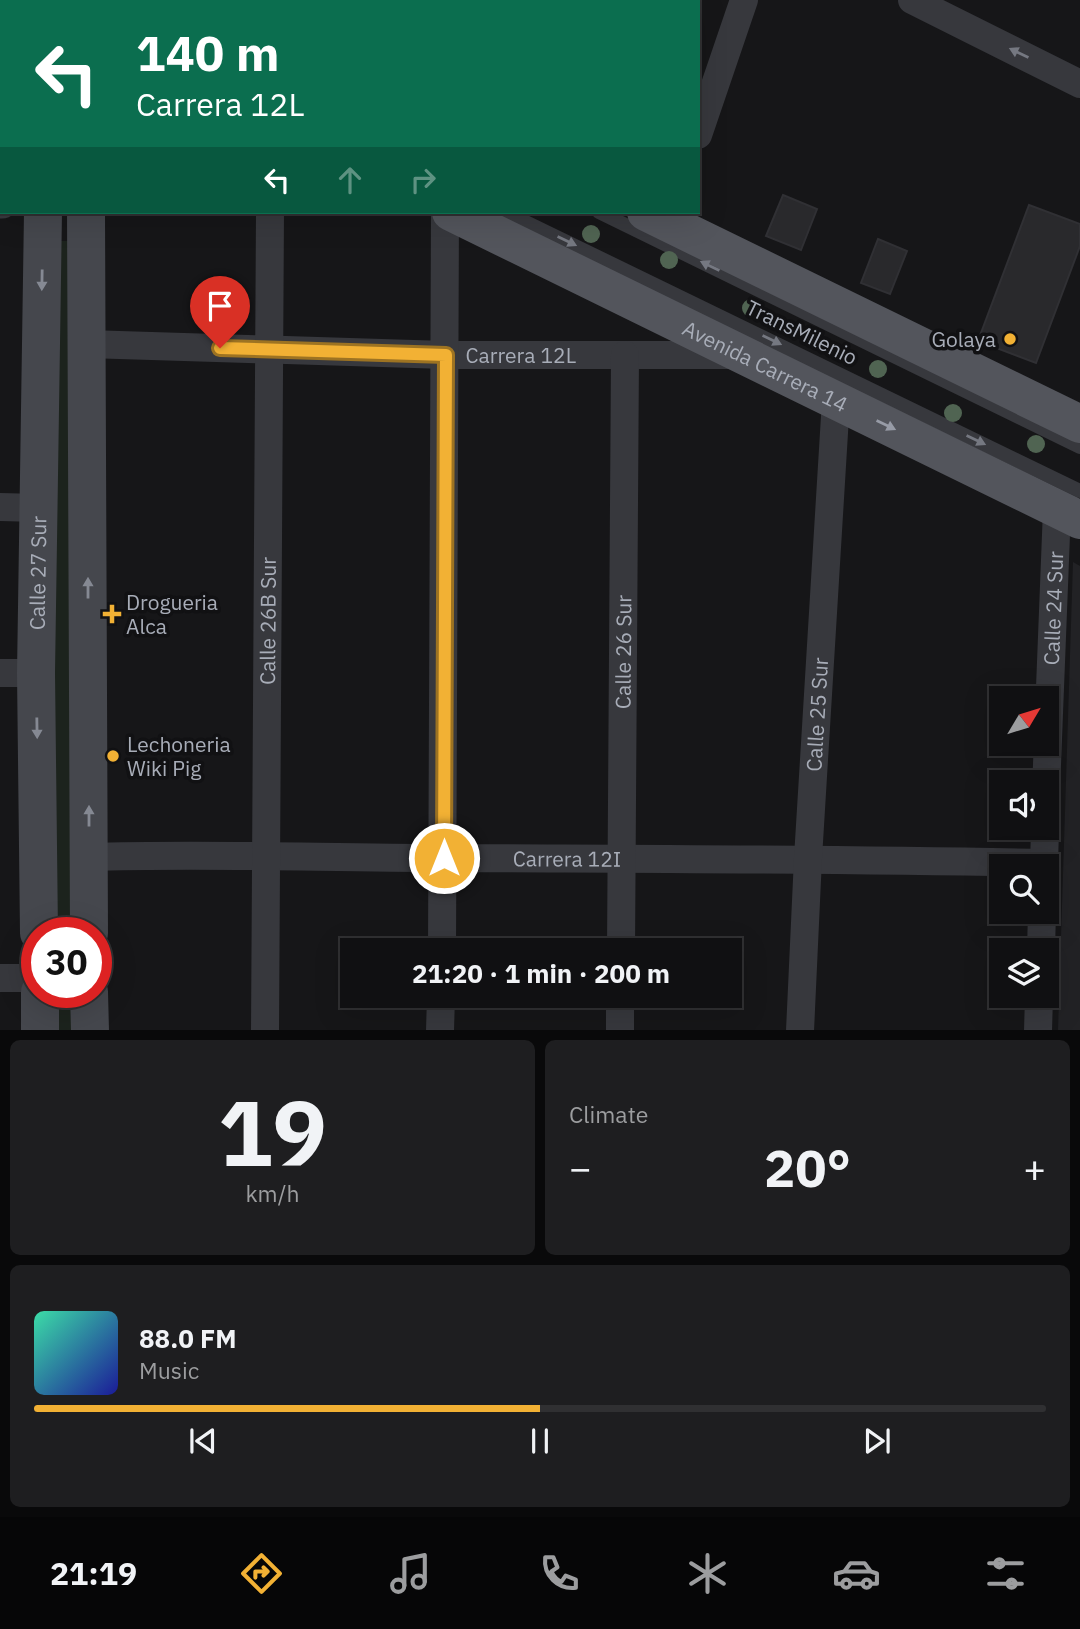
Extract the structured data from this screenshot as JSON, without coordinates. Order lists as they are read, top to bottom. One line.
{"streets":{"main road":["Avenida Carrera 14","Calle 27 Sur"],"street":["Carrera 12L","Calle 24 Sur","Calle 26B Sur","Calle 26 Sur","Calle 25 Sur","Carrera 12I"],"lane":["TransMilenio"]},"crossings":[["TransMilenio","Avenida Carrera 14"],["TransMilenio","Calle 24 Sur"],["Carrera 12L","Avenida Carrera 14"],["Carrera 12L","Calle 26B Sur"],["Carrera 12L","Calle 26 Sur"],["Avenida Carrera 14","Calle 24 Sur"],["Avenida Carrera 14","Calle 25 Sur"],["Calle 26B Sur","Carrera 12I"],["Calle 26 Sur","Carrera 12I"],["Calle 25 Sur","Carrera 12I"]],"places":{"other":["Golaya","Lechoneria Wiki Pig"],"health":["Drogueria Alca"]},"north":"top right","page":{"turn":["140 m","Carrera 12L"],"limit":"30","trip":"21:20 · 1 min · 200 m","tile":[["19","km/h"],"Climate"],"heat":["−","20°","+"],"song":["88.0 FM","Music"],"tabs":"21:19"}}
